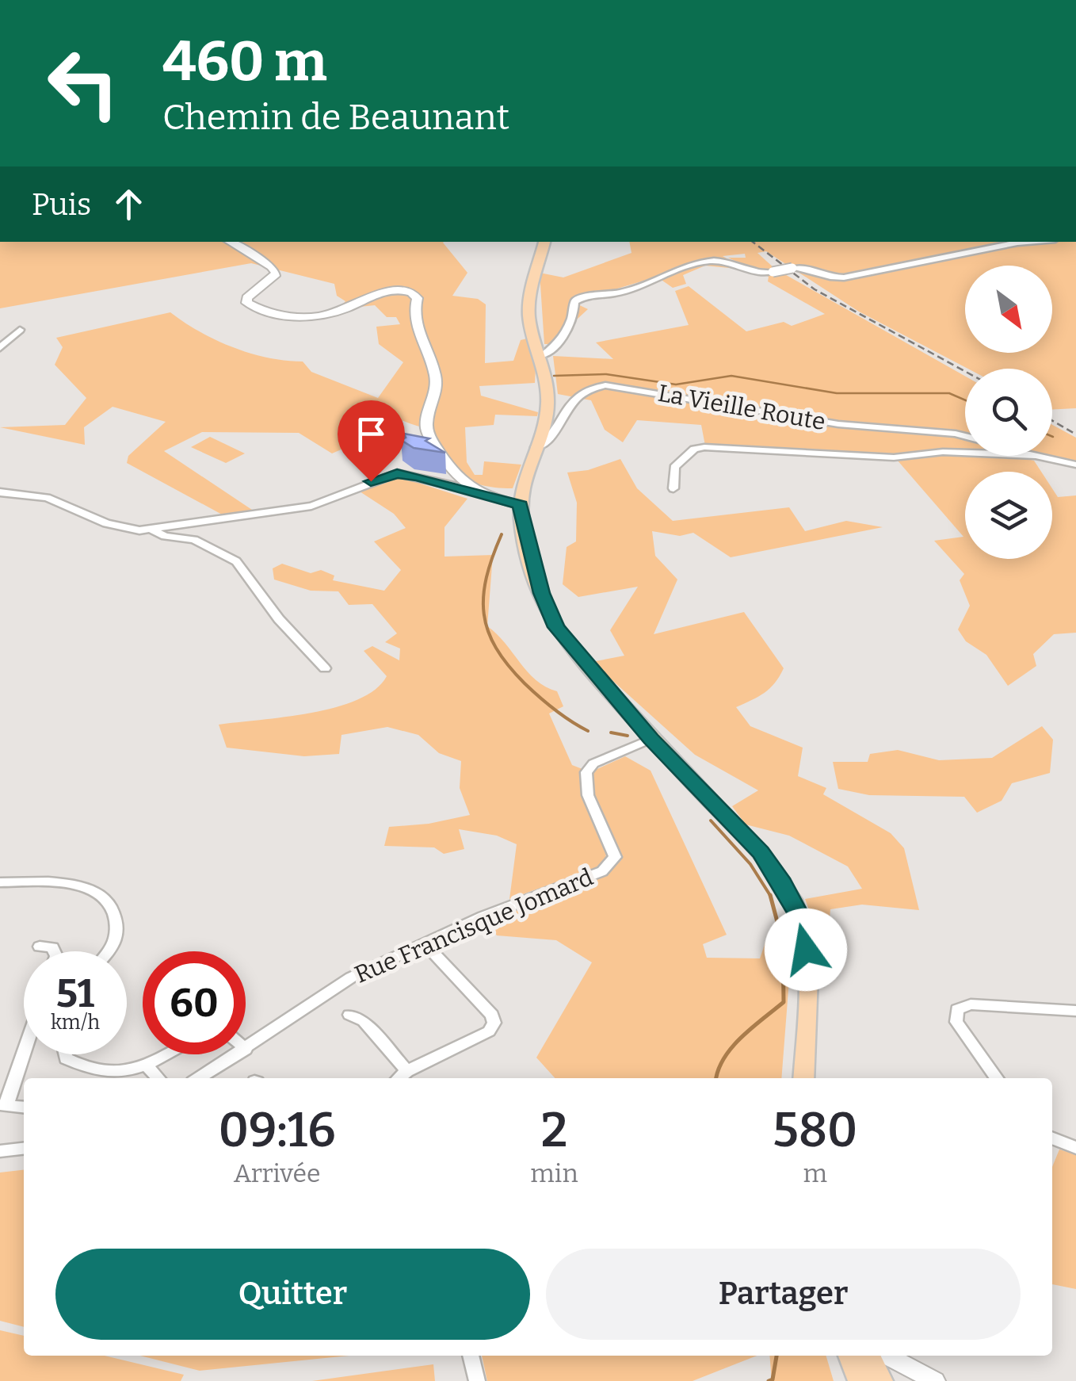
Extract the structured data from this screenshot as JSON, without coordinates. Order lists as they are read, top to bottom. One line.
{"streets":{"street":["La Vieille Route","Rue Francisque Jomard"]},"north":"bottom right","page":{"turn":["460 m","Chemin de Beaunant"],"then":"Puis","speed":"51 km/h","limit":"60","eta":["09:16","Arrivée","2","min","580","m"],"buttons":["Quitter","Partager"]}}
